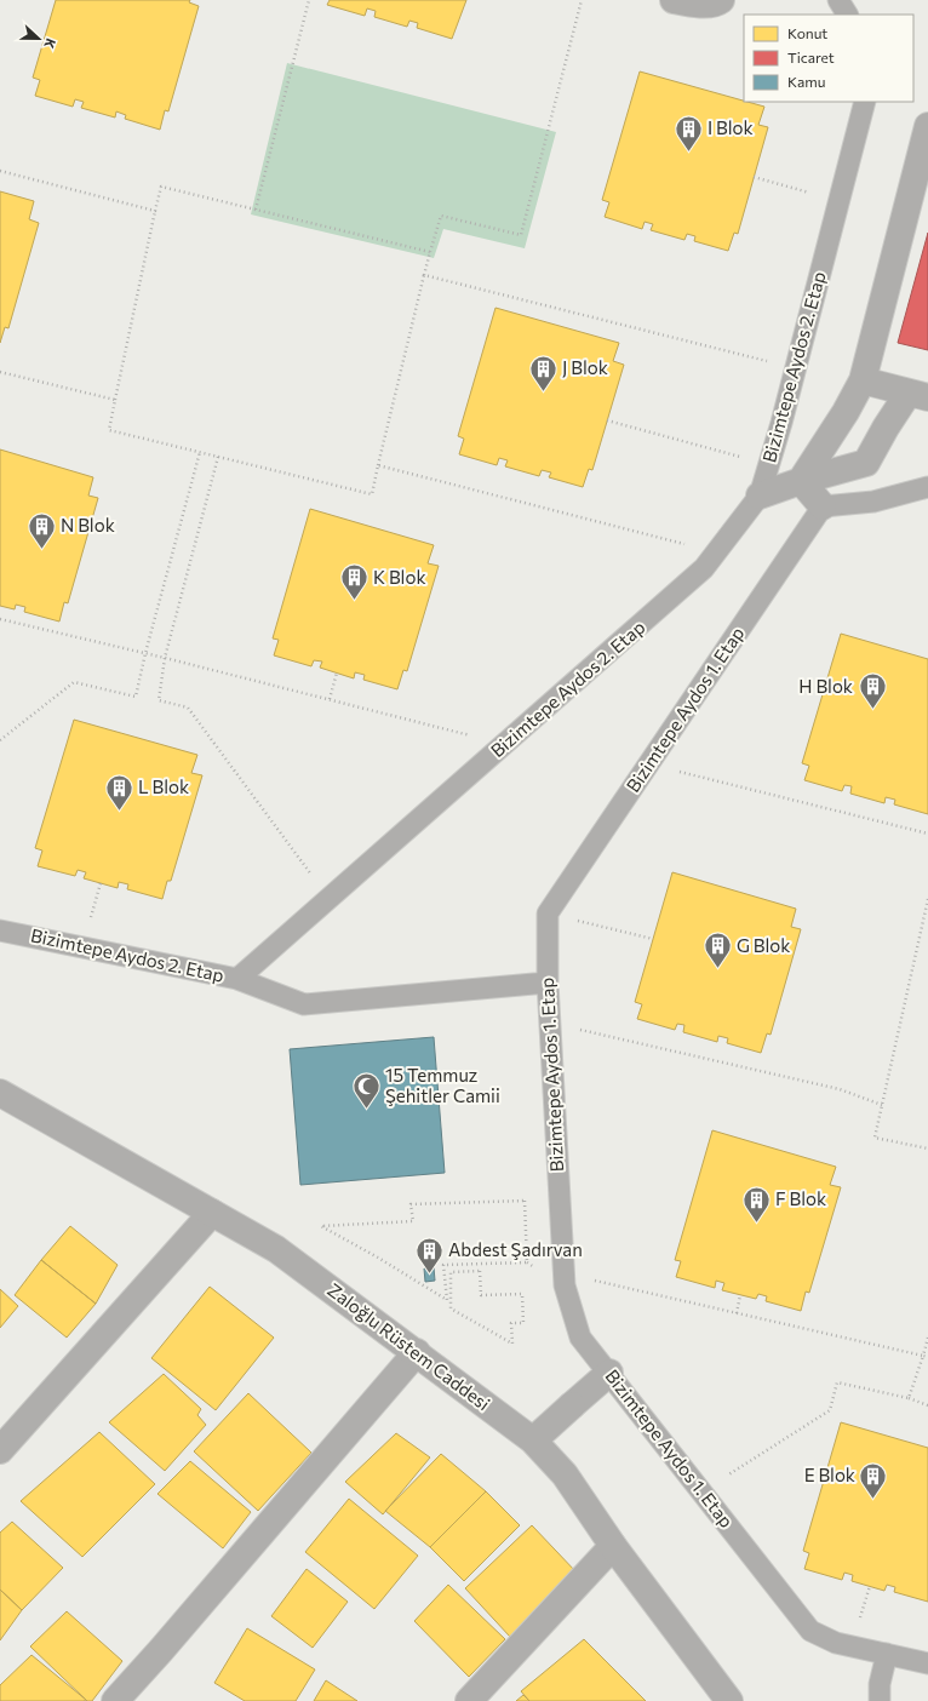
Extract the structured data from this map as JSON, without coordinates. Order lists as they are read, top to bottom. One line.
{"streets":{"street":["Zaloğlu Rüstem Caddesi"],"lane":["Bizimtepe Aydos 2. Etap","Bizimtepe Aydos 1. Etap"]},"places":{"building":["I Blok","J Blok","N Blok","K Blok","H Blok","L Blok","G Blok","F Blok","Abdest Şadırvan","E Blok"],"mosque":["15 Temmuz Şehitler Camii"]},"legend":["Konut","Ticaret","Kamu"],"north":"right"}
